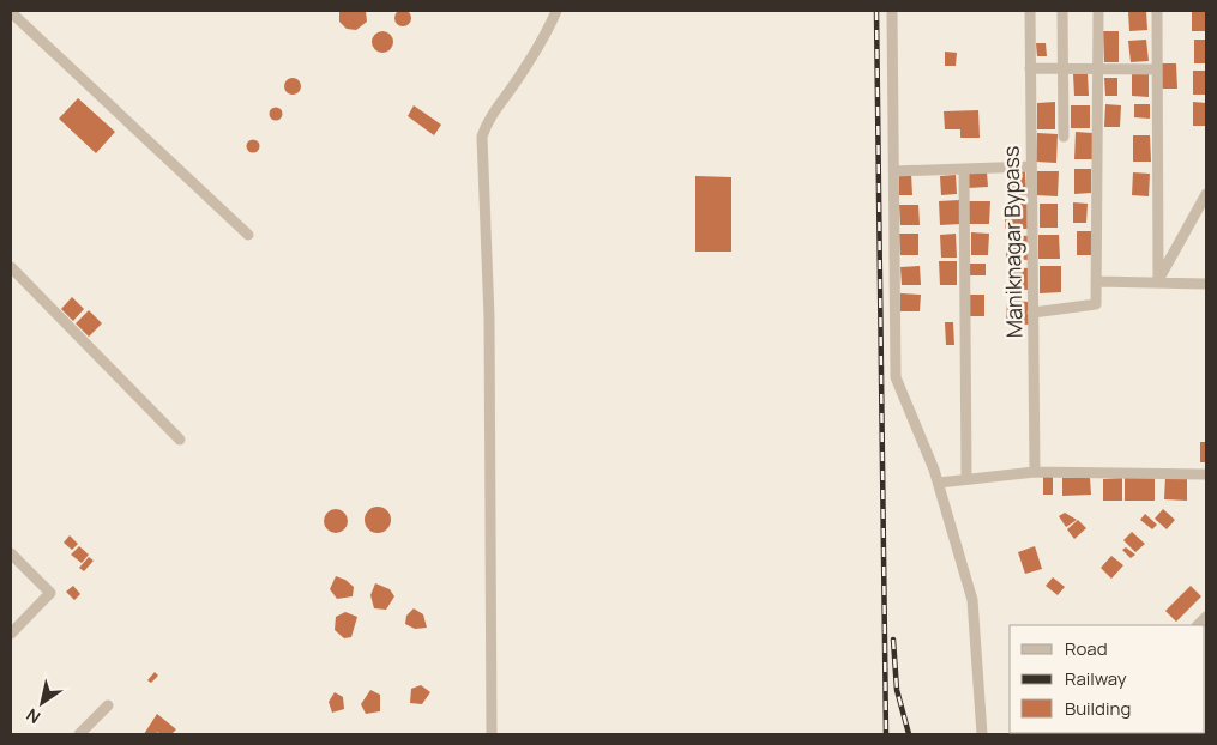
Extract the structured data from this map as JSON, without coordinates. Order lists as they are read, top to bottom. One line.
{"streets":{"street":["Maniknagar Bypass"]},"legend":["Road","Railway","Building"],"north":"bottom left"}
